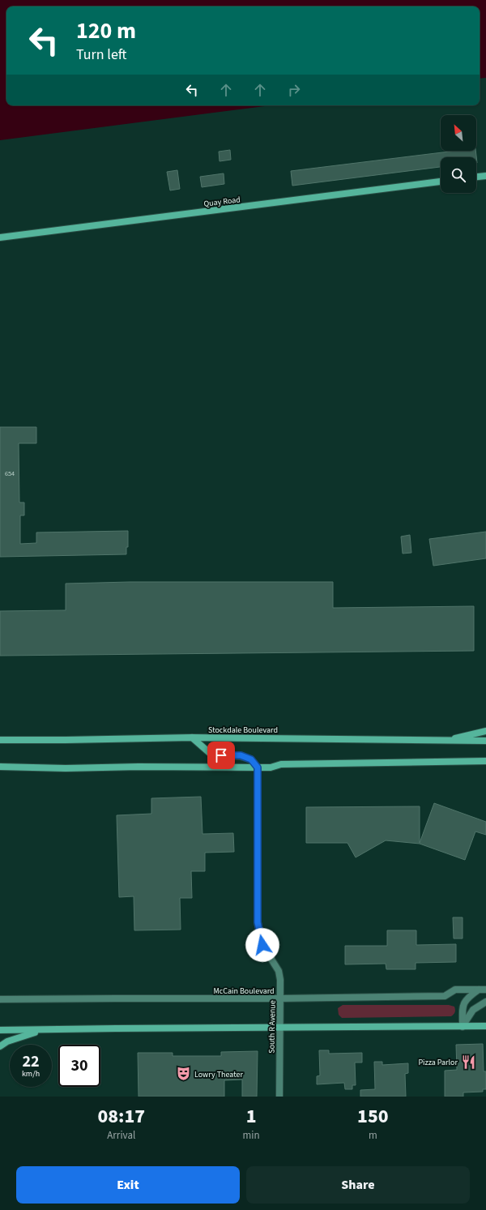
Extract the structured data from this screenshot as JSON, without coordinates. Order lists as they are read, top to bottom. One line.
{"streets":{"main road":["Quay Road","Stockdale Boulevard"],"street":["McCain Boulevard","South R Avenue"]},"crossings":[["McCain Boulevard","South R Avenue"]],"places":{"restaurant":["Pizza Parlor"],"theatre":["Lowry Theater"]},"house_numbers":["654"],"north":"top left","page":{"turn":["120 m","Turn left"],"speed":"22 km/h","limit":"30","eta":["08:17","Arrival","1","min","150","m"],"buttons":["Exit","Share"]}}
